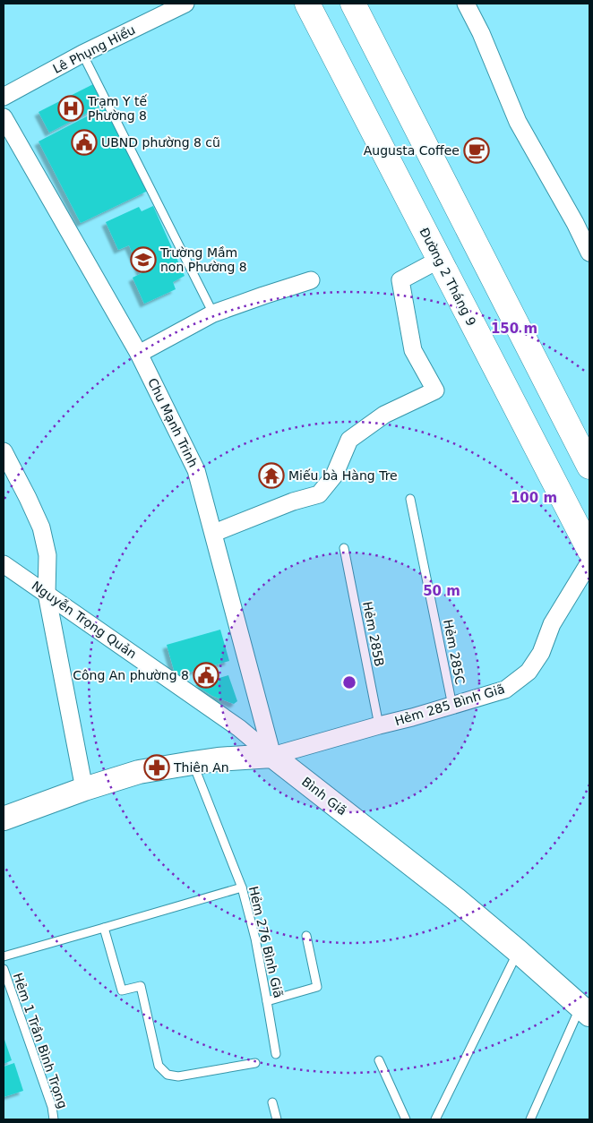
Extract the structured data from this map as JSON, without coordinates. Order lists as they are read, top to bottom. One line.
{"streets":{"main road":["Đường 2 Tháng 9"],"street":["Lê Phụng Hiểu","Chu Mạnh Trinh","Nguyễn Trọng Quản","Hẻm 285 Bình Giã","Bình Giã"],"lane":["Hẻm 285B","Hẻm 285C","Hẻm 276 Bình Giã","Hẻm 1 Trần Bình Trọng"]},"crossings":[["Chu Mạnh Trinh","Nguyễn Trọng Quản"],["Chu Mạnh Trinh","Hẻm 285 Bình Giã"],["Chu Mạnh Trinh","Bình Giã"],["Nguyễn Trọng Quản","Hẻm 285 Bình Giã"],["Nguyễn Trọng Quản","Bình Giã"],["Hẻm 285B","Hẻm 285 Bình Giã"],["Hẻm 285C","Hẻm 285 Bình Giã"],["Hẻm 285 Bình Giã","Bình Giã"]],"places":{"hospital":["Trạm Y tế Phường 8"],"public building":["UBND phường 8 cũ","Công An phường 8"],"cafe":["Augusta Coffee"],"school or university":["Trường Mầm non Phường 8"],"temple":["Miếu bà Hàng Tre"],"pharmacy":["Thiên An"]},"rings":["150 m","100 m","50 m"]}
